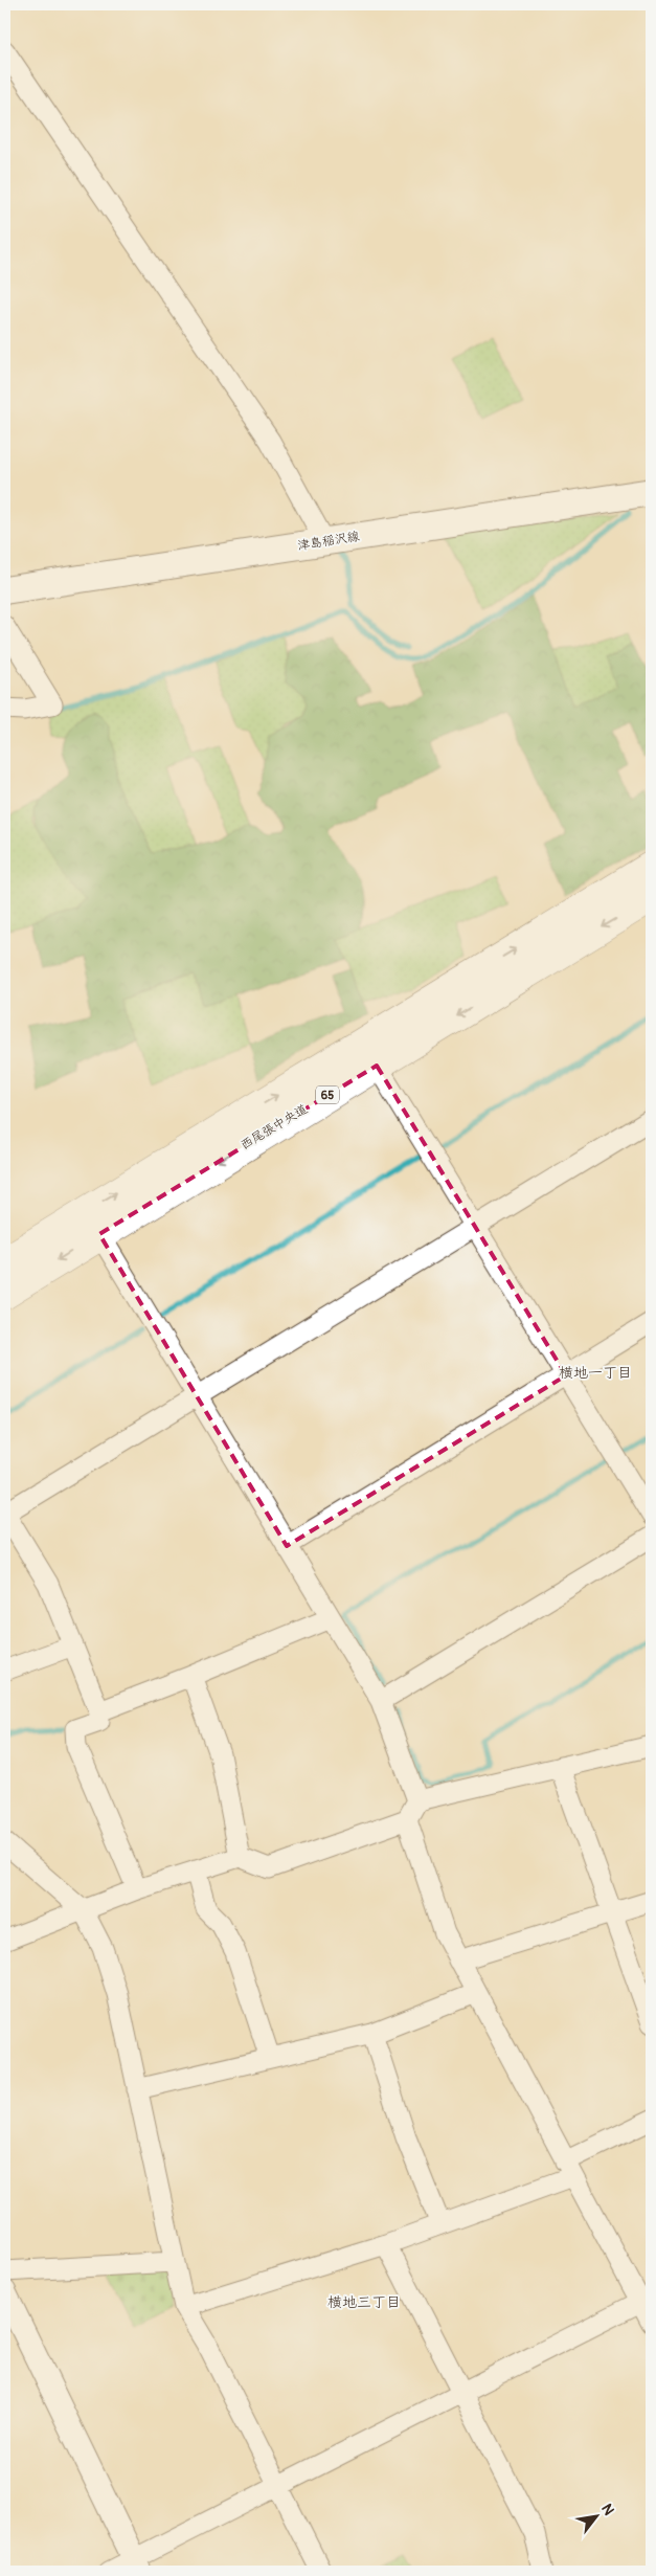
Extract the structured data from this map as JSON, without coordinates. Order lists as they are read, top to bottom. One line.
{"streets":{"main road":["津島稲沢線","65","西尾張中央道"]},"districts":["横地一丁目","横地三丁目"],"north":"top right"}
